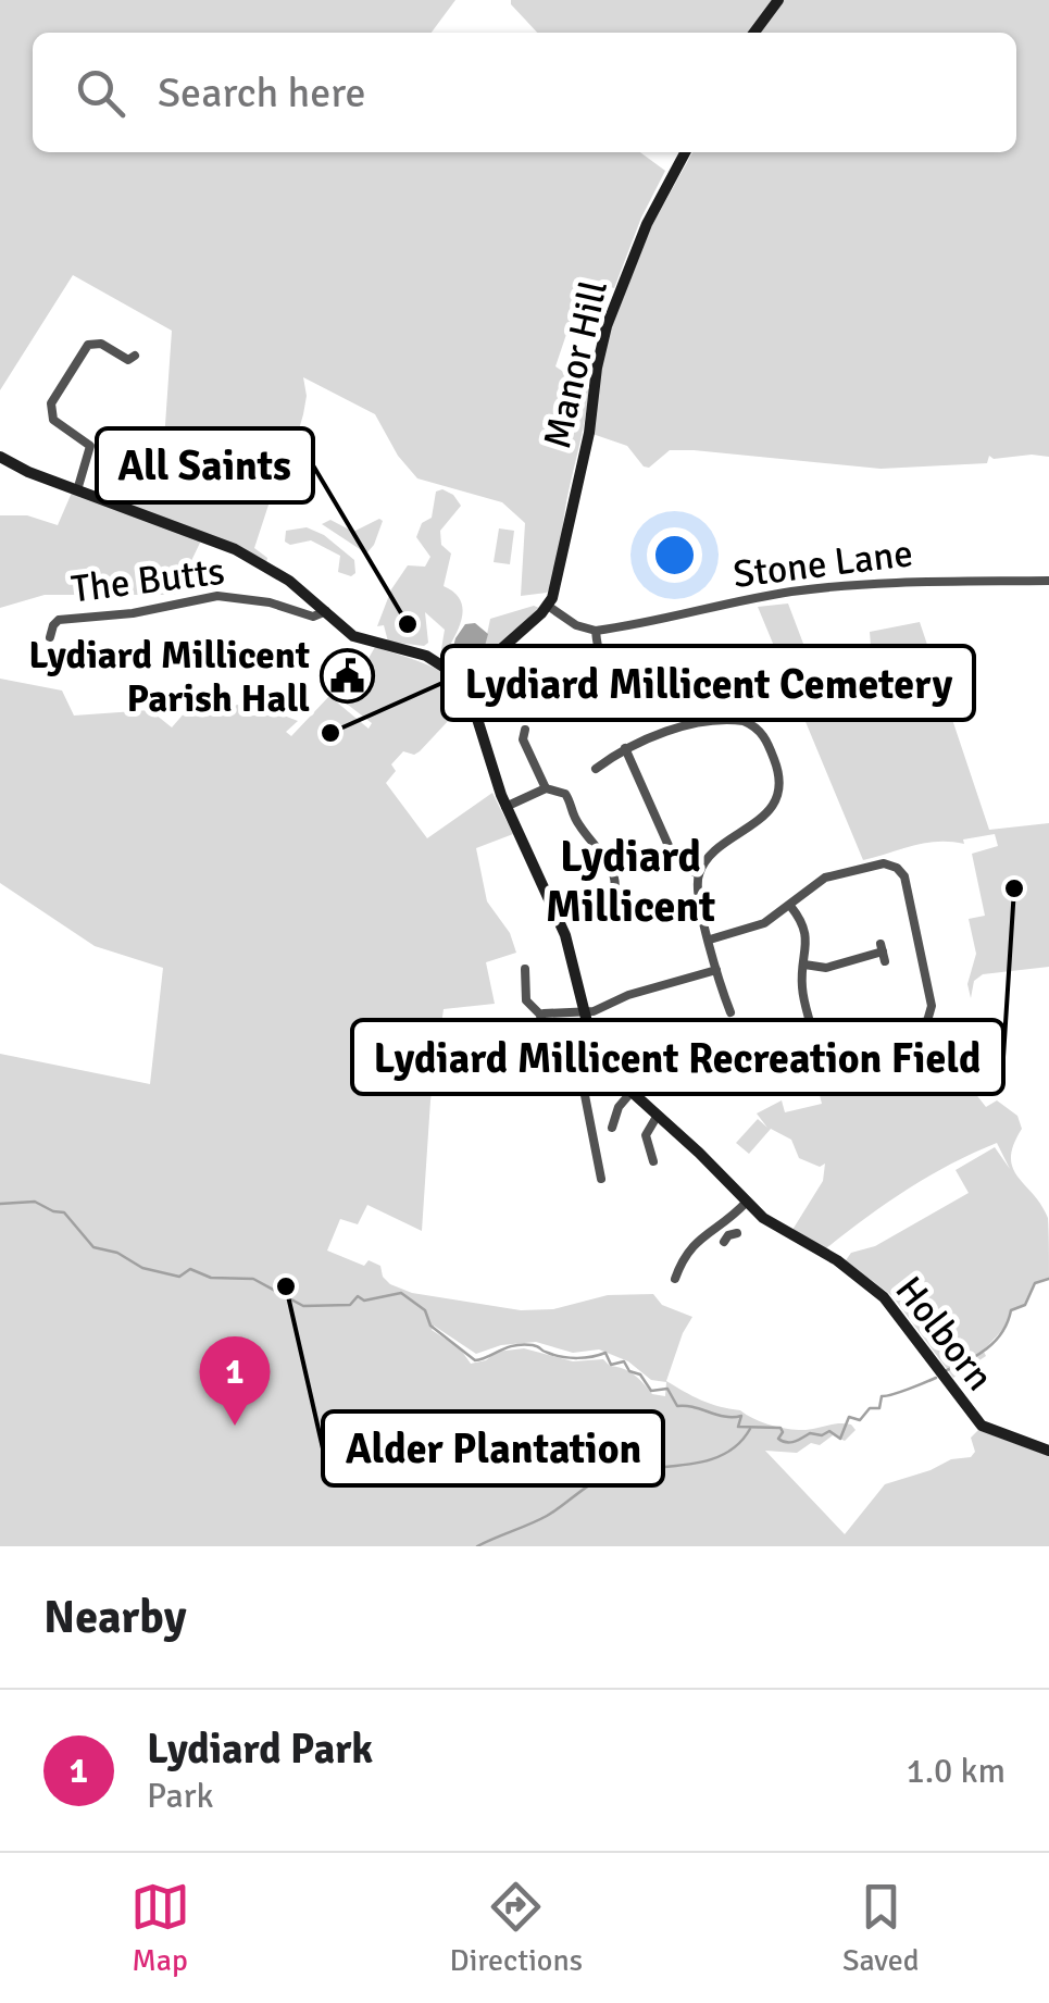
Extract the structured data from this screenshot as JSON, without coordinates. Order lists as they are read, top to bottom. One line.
{"streets":{"street":["Manor Hill","Stone Lane","The Butts","Holborn"]},"districts":["Lydiard Millicent"],"places":{"other":["All Saints","Lydiard Millicent Cemetery","Lydiard Millicent Recreation Field","Alder Plantation"],"public building":["Lydiard Millicent Parish Hall"]},"page":{"search":"Search here","pins":"1","heading":"Nearby","list":[{"mark":"1","name":"Lydiard Park","note":"Park","value":"1.0 km"}],"nav":["Map","Directions","Saved"]}}
